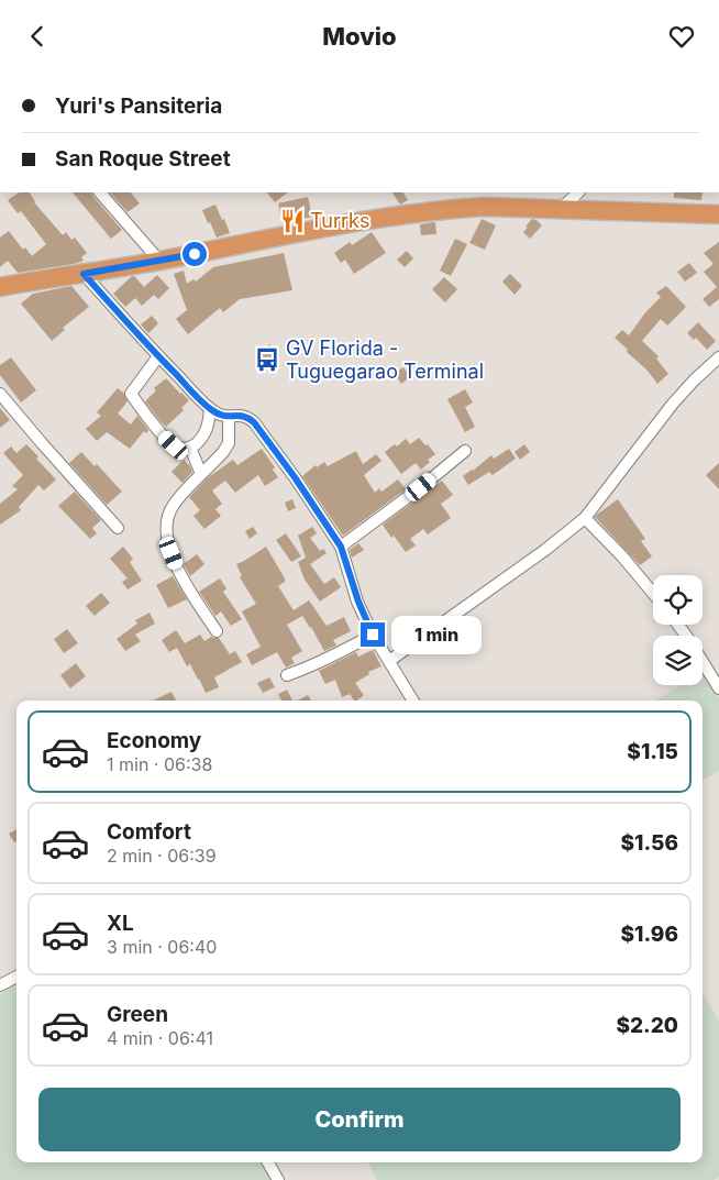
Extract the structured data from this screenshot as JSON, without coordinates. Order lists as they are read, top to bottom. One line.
{"places":{"restaurant":["Turrks"],"bus stop":["GV Florida - Tuguegarao Terminal"]},"page":{"header":"Movio","banner":["Yuri's Pansiteria","San Roque Street"],"bubble":"1 min","list":[{"name":"Economy","note":"1 min · 06:38","value":"$1.15"},{"name":"Comfort","note":"2 min · 06:39","value":"$1.56"},{"name":"XL","note":"3 min · 06:40","value":"$1.96"},{"name":"Green","note":"4 min · 06:41","value":"$2.20"}],"buttons":"Confirm"}}
